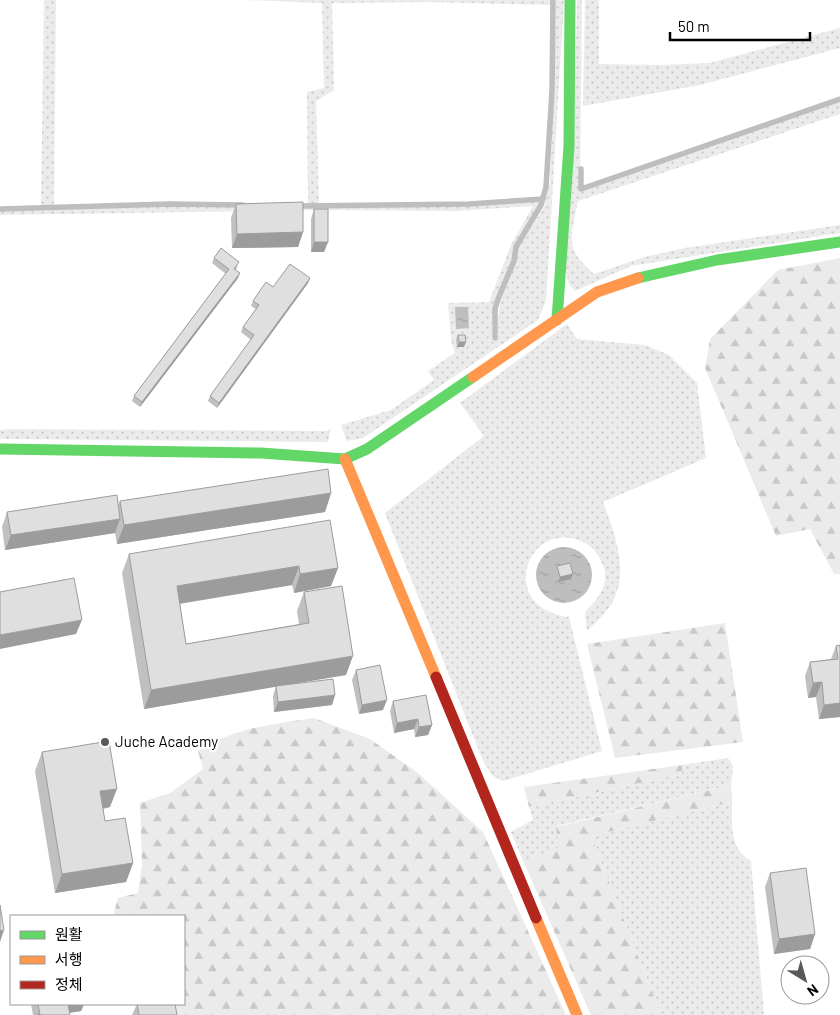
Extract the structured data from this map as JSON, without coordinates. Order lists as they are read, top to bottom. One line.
{"places":["Juche Academy"],"legend":["원활","서행","정체"],"scale_bar":"50 m","north":"bottom right"}
